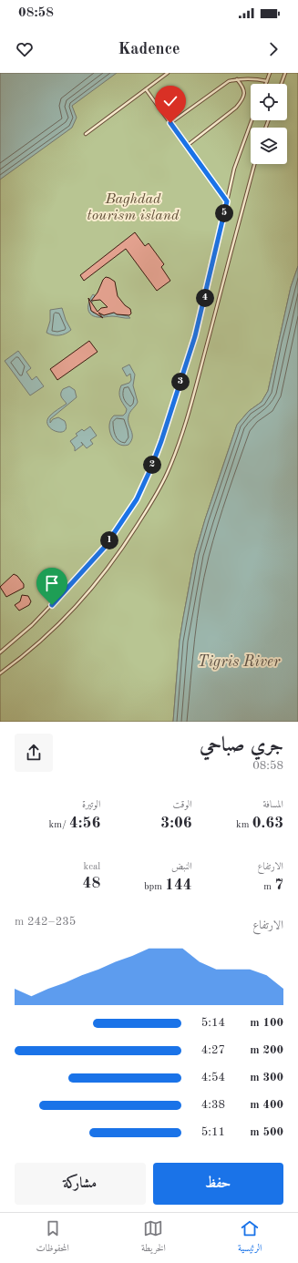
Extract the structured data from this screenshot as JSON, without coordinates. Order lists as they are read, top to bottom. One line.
{"water":["Tigris River"],"parks":["Baghdad tourism island"],"page":{"status":"08:58","header":"Kadence","pins":["5","4","3","2","1"],"heading":["جري صباحي","08:58"],"stats":[["المسافة","0.63 km"],["الوقت","3:06"],["الوتيرة","4:56 /km"],["الارتفاع","7 m"],["النبض","144 bpm"],["kcal","48"]],"chart":["الارتفاع","235–242 m"],"list":[{"name":"100 m","note":"5:14"},{"name":"200 m","note":"4:27"},{"name":"300 m","note":"4:54"},{"name":"400 m","note":"4:38"},{"name":"500 m","note":"5:11"}],"buttons":["حفظ","مشاركة"],"tabs":["الرئيسية","الخريطة","المحفوظات"]}}
